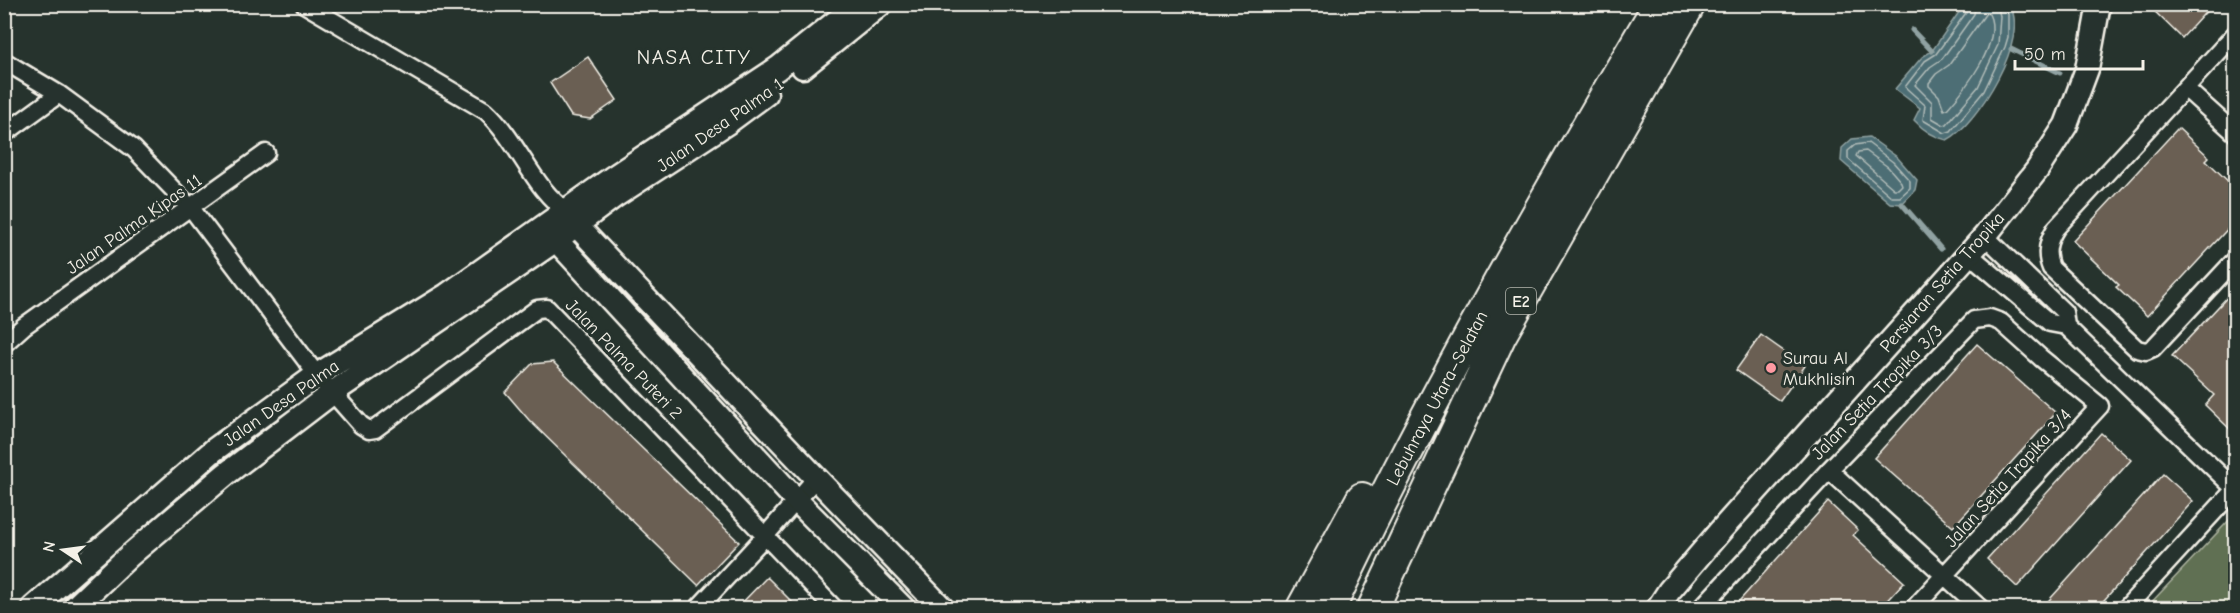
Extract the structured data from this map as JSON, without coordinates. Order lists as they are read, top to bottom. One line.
{"streets":{"highway":["E2","Lebuhraya Utara–Selatan"],"street":["Jalan Desa Palma 1","Jalan Palma Kipas 11","Persiaran Setia Tropika","Jalan Palma Puteri 2","Jalan Setia Tropika 3/3","Jalan Desa Palma","Jalan Setia Tropika 3/4"]},"crossings":[["Jalan Desa Palma 1","Jalan Desa Palma"],["Jalan Palma Puteri 2","Jalan Desa Palma"],["Jalan Setia Tropika 3/3","Jalan Setia Tropika 3/4"]],"districts":["NASA CITY"],"places":["Surau Al Mukhlisin"],"scale_bar":"50 m","north":"left"}
